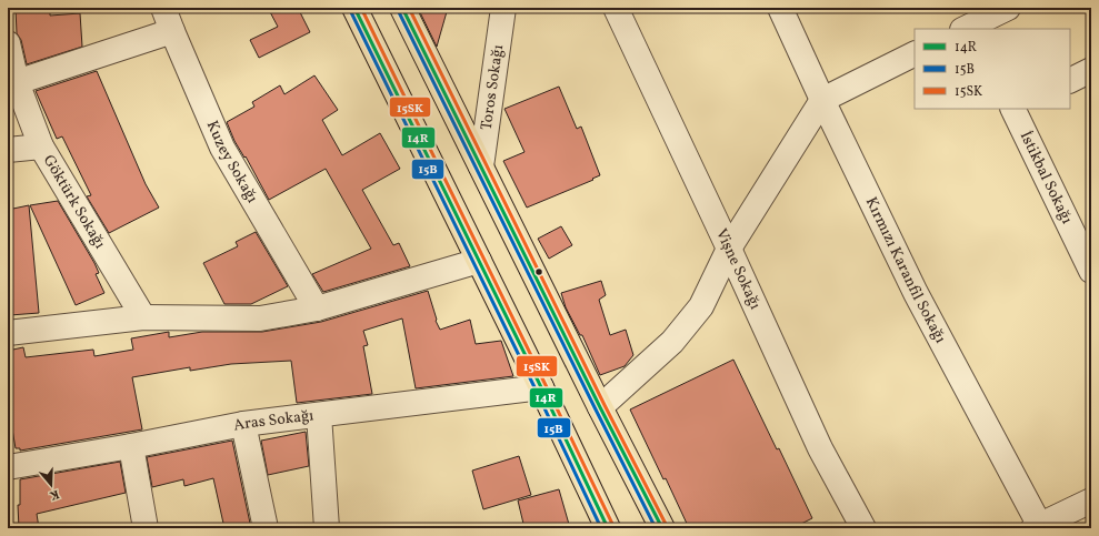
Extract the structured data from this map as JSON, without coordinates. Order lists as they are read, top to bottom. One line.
{"streets":{"street":["Toros Sokağı","Kuzey Sokağı","İstikbal Sokağı","Göktürk Sokağı","Vişne Sokağı","Kırmızı Karanfil Sokağı","Aras Sokağı"]},"lines":["transit line 14R","transit line 15SK","transit line 15B"],"legend":["14R","15B","15SK"],"north":"bottom"}
